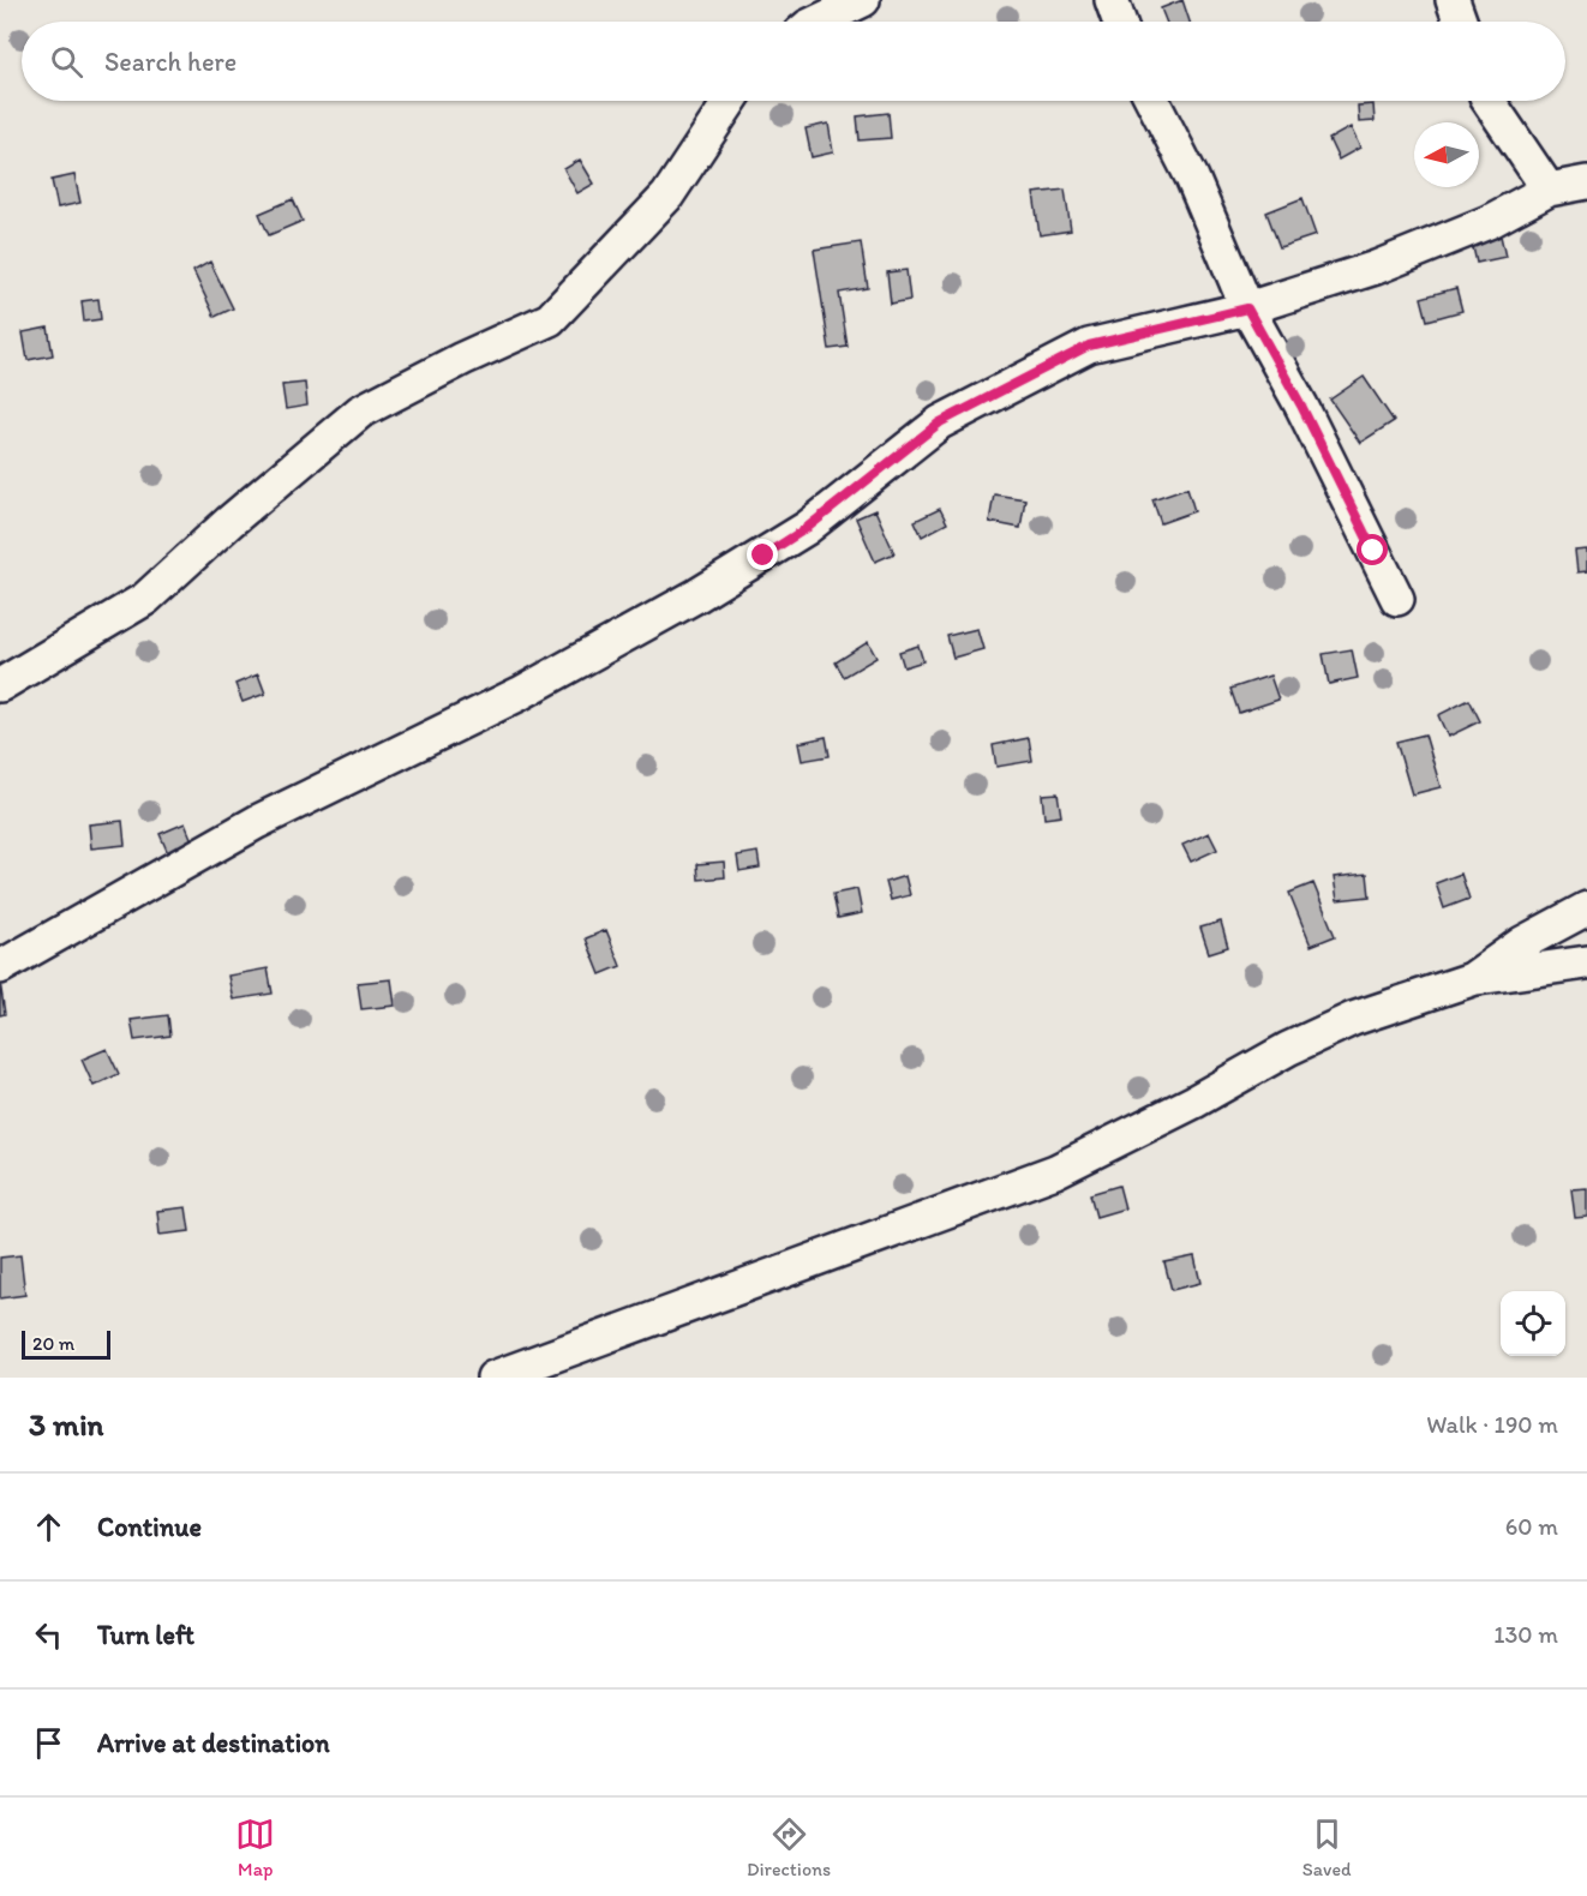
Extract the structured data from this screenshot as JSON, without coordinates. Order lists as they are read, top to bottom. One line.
{"scale_bar":"20 m","north":"left","page":{"search":"Search here","scale":"20 m","heading":["3 min","Walk · 190 m"],"list":[["Continue","60 m"],["Turn left","130 m"],"Arrive at destination"],"nav":["Map","Directions","Saved"]}}
